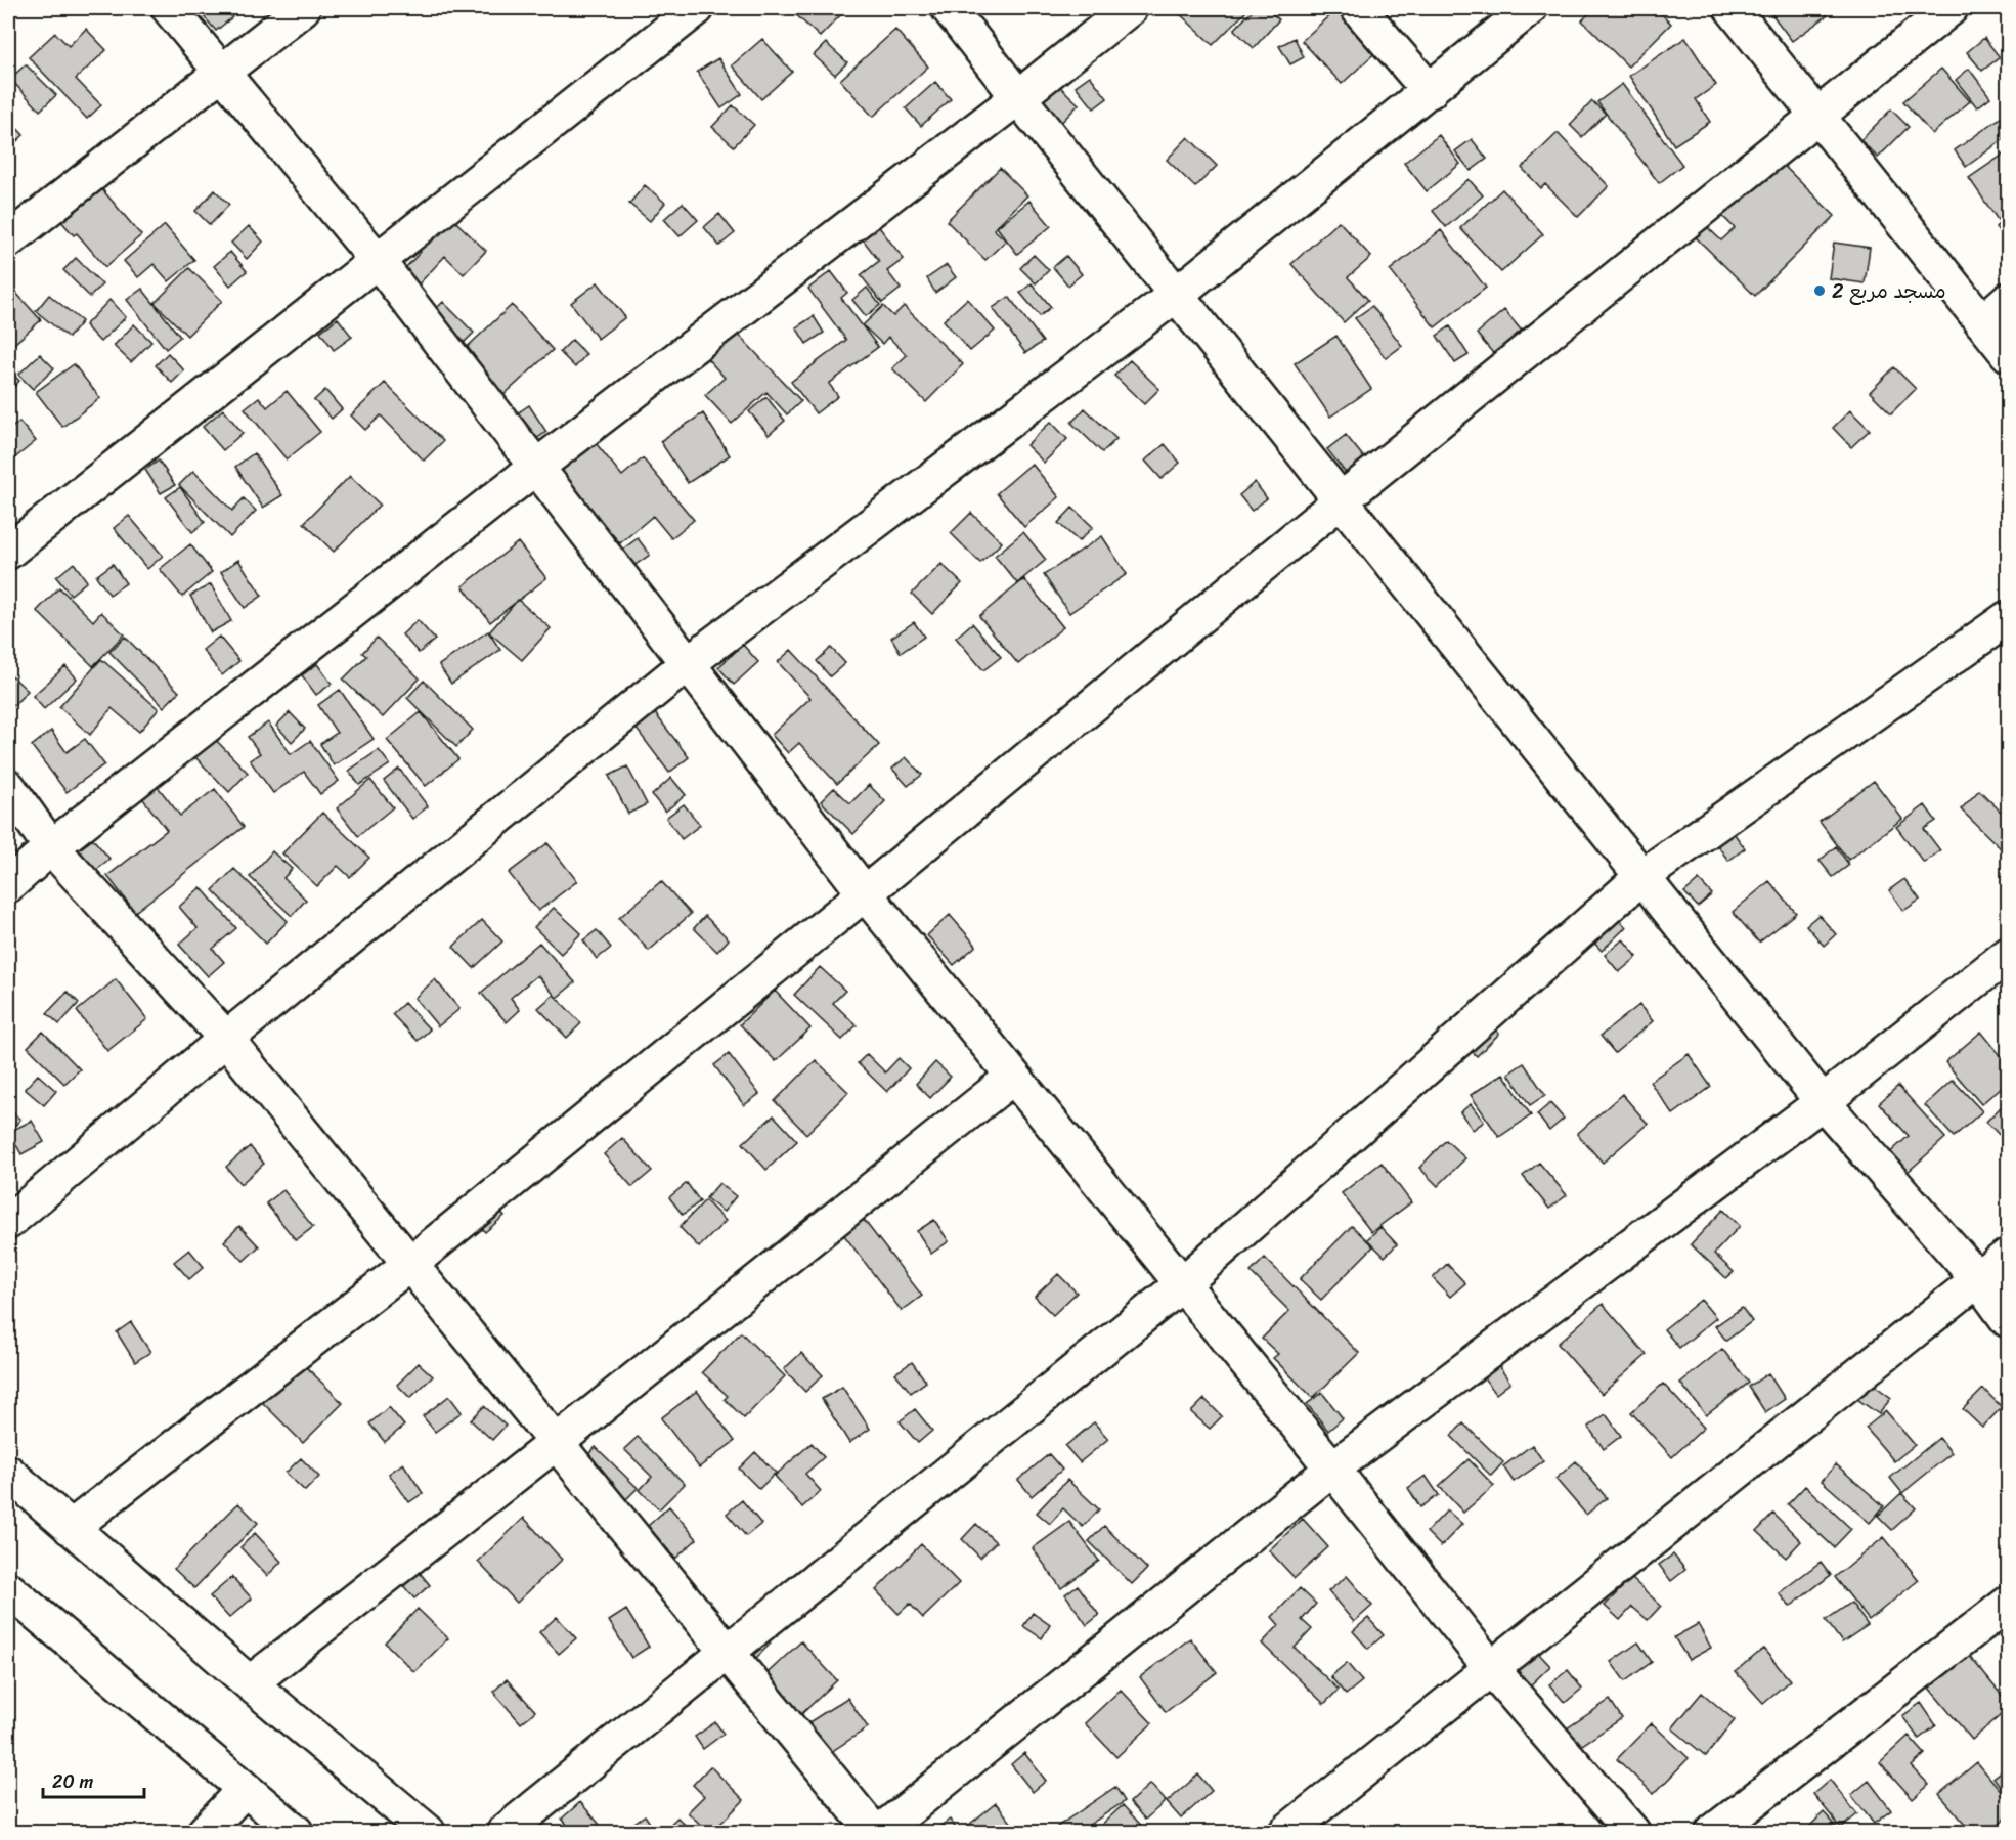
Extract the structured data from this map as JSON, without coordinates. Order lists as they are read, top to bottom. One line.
{"places":["مسجد مربع 2"],"scale_bar":"20 m"}
